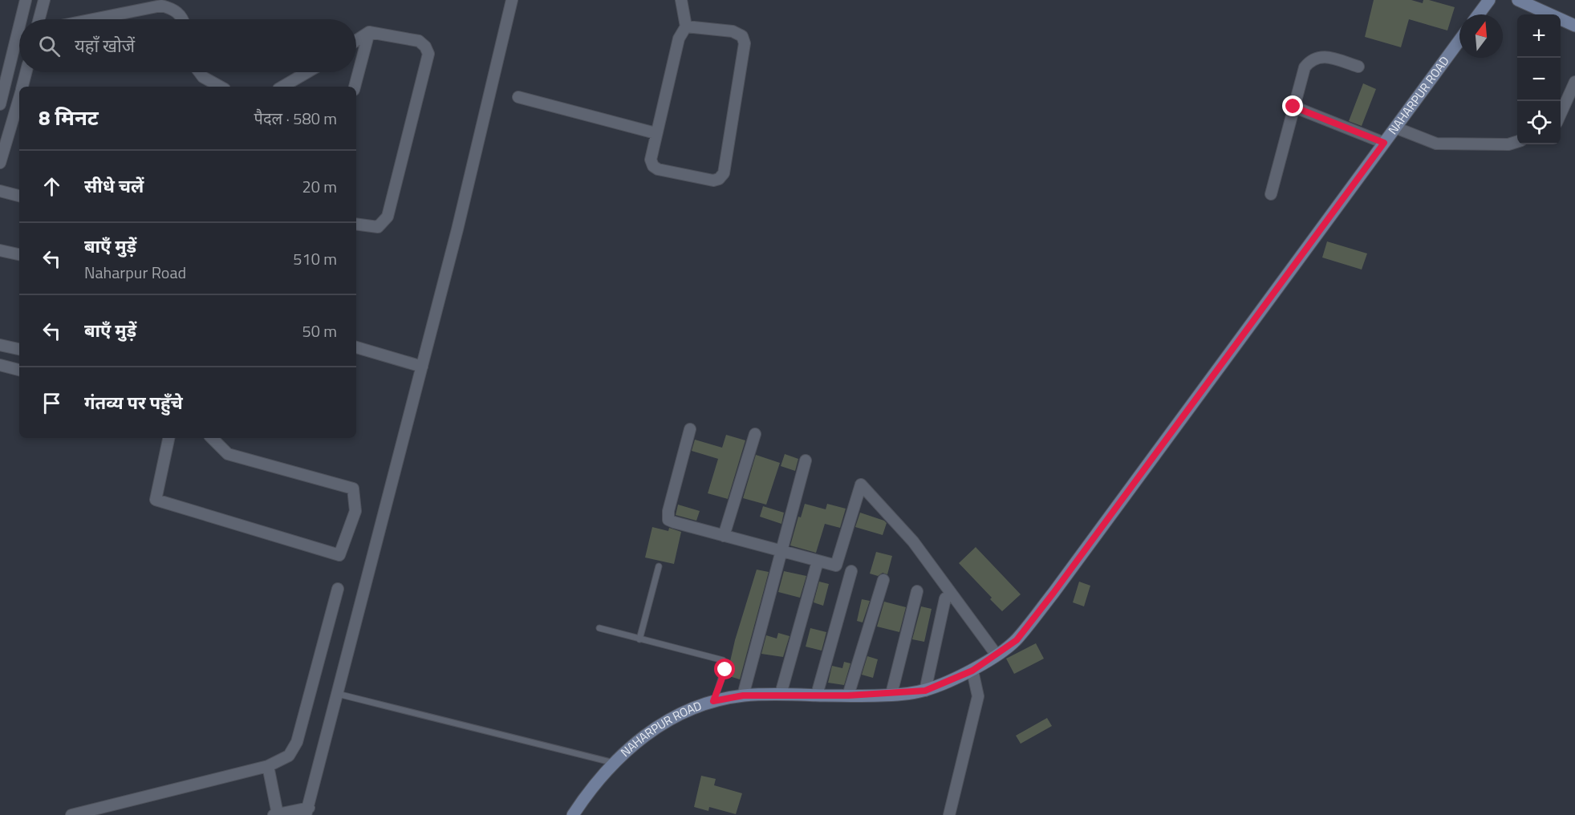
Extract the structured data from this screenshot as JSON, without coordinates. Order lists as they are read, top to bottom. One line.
{"streets":{"street":["NAHARPUR ROAD"]},"north":"top","page":{"map_buttons":["+","−"],"search":"यहाँ खोजें","heading":["8 मिनट","पैदल · 580 m"],"list":[["सीधे चलें","20 m"],["बाएँ मुड़ें","Naharpur Road","510 m"],["बाएँ मुड़ें","50 m"],"गंतव्य पर पहुँचे"]}}
